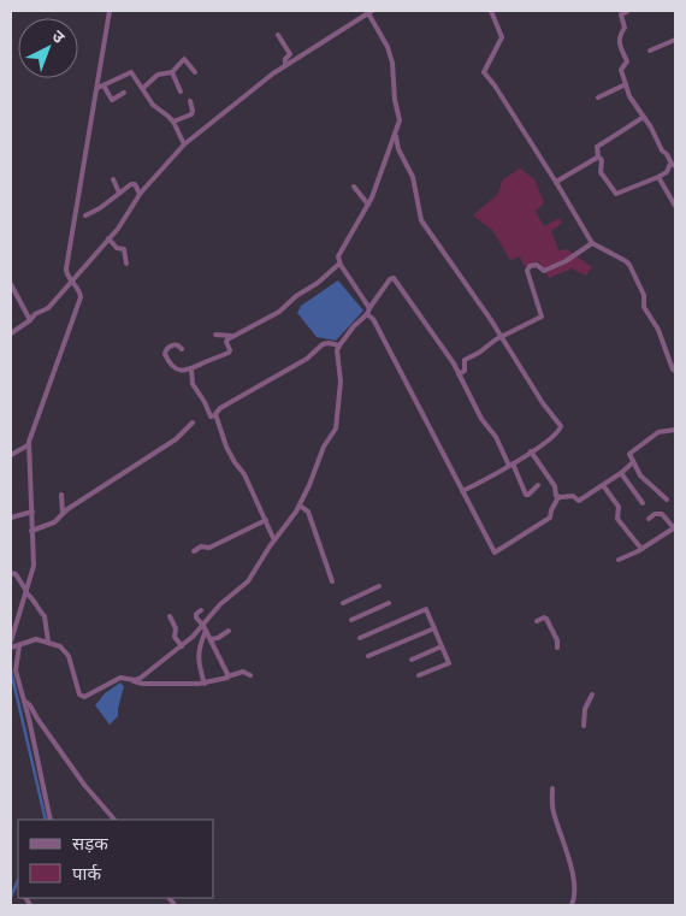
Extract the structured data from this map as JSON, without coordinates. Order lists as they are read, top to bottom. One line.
{"legend":["सड़क","पार्क"],"north":"top right"}
